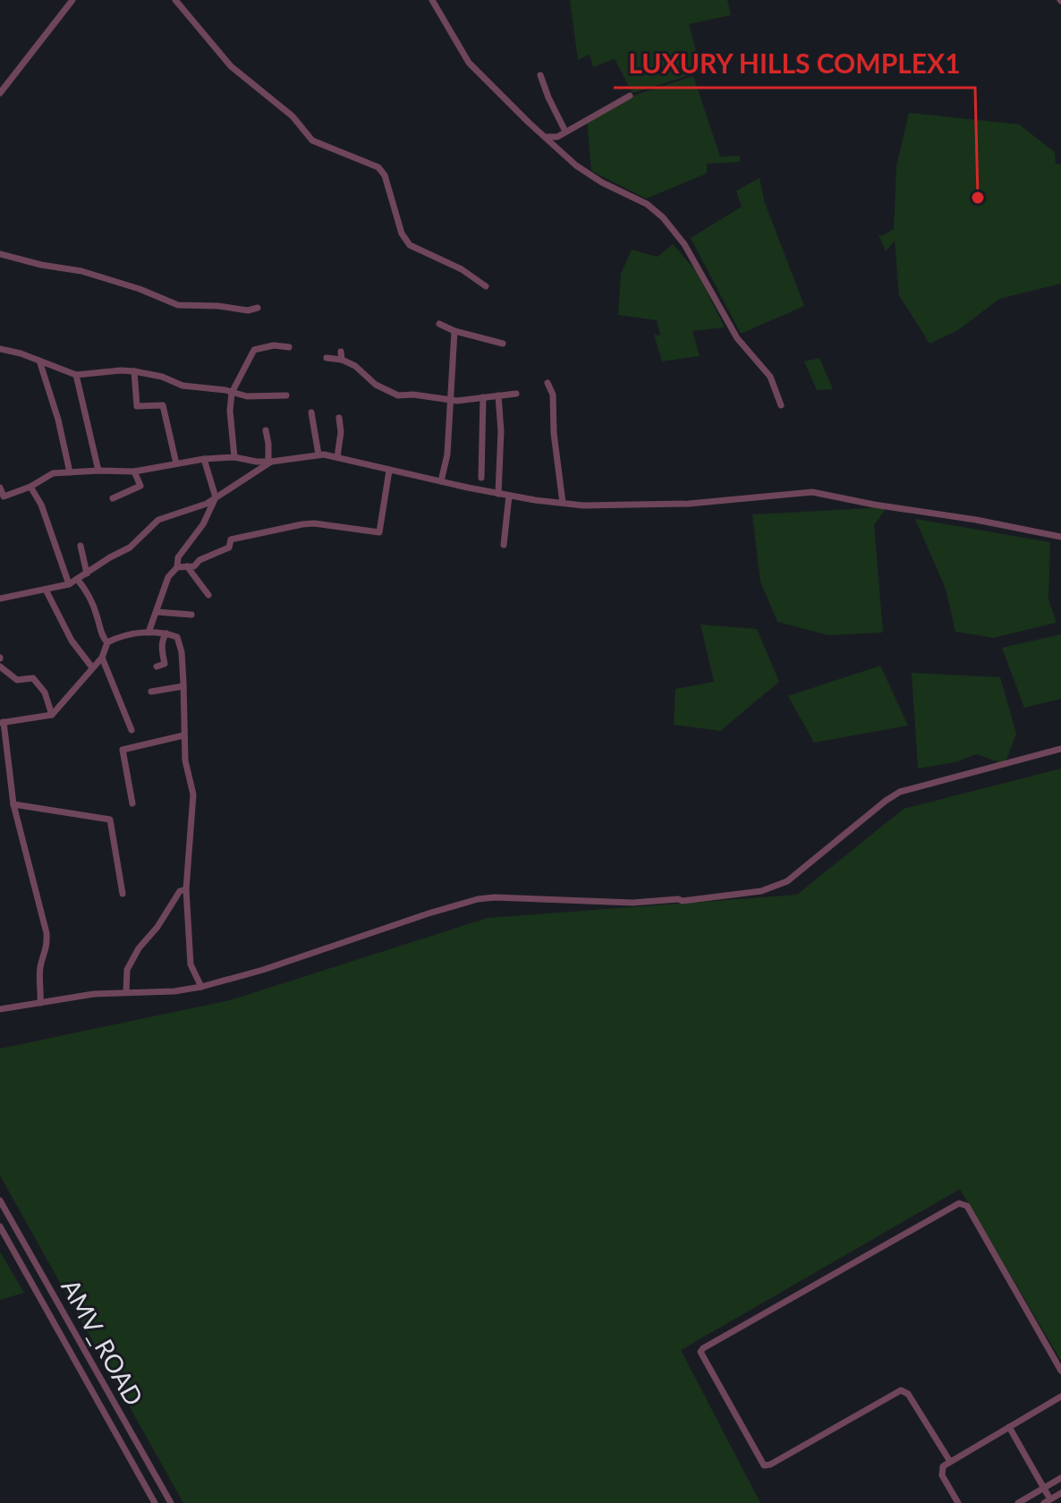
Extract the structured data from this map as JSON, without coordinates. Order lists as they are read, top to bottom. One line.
{"streets":{"street":["AMV_ROAD"]},"places":["LUXURY HILLS COMPLEX1"]}
